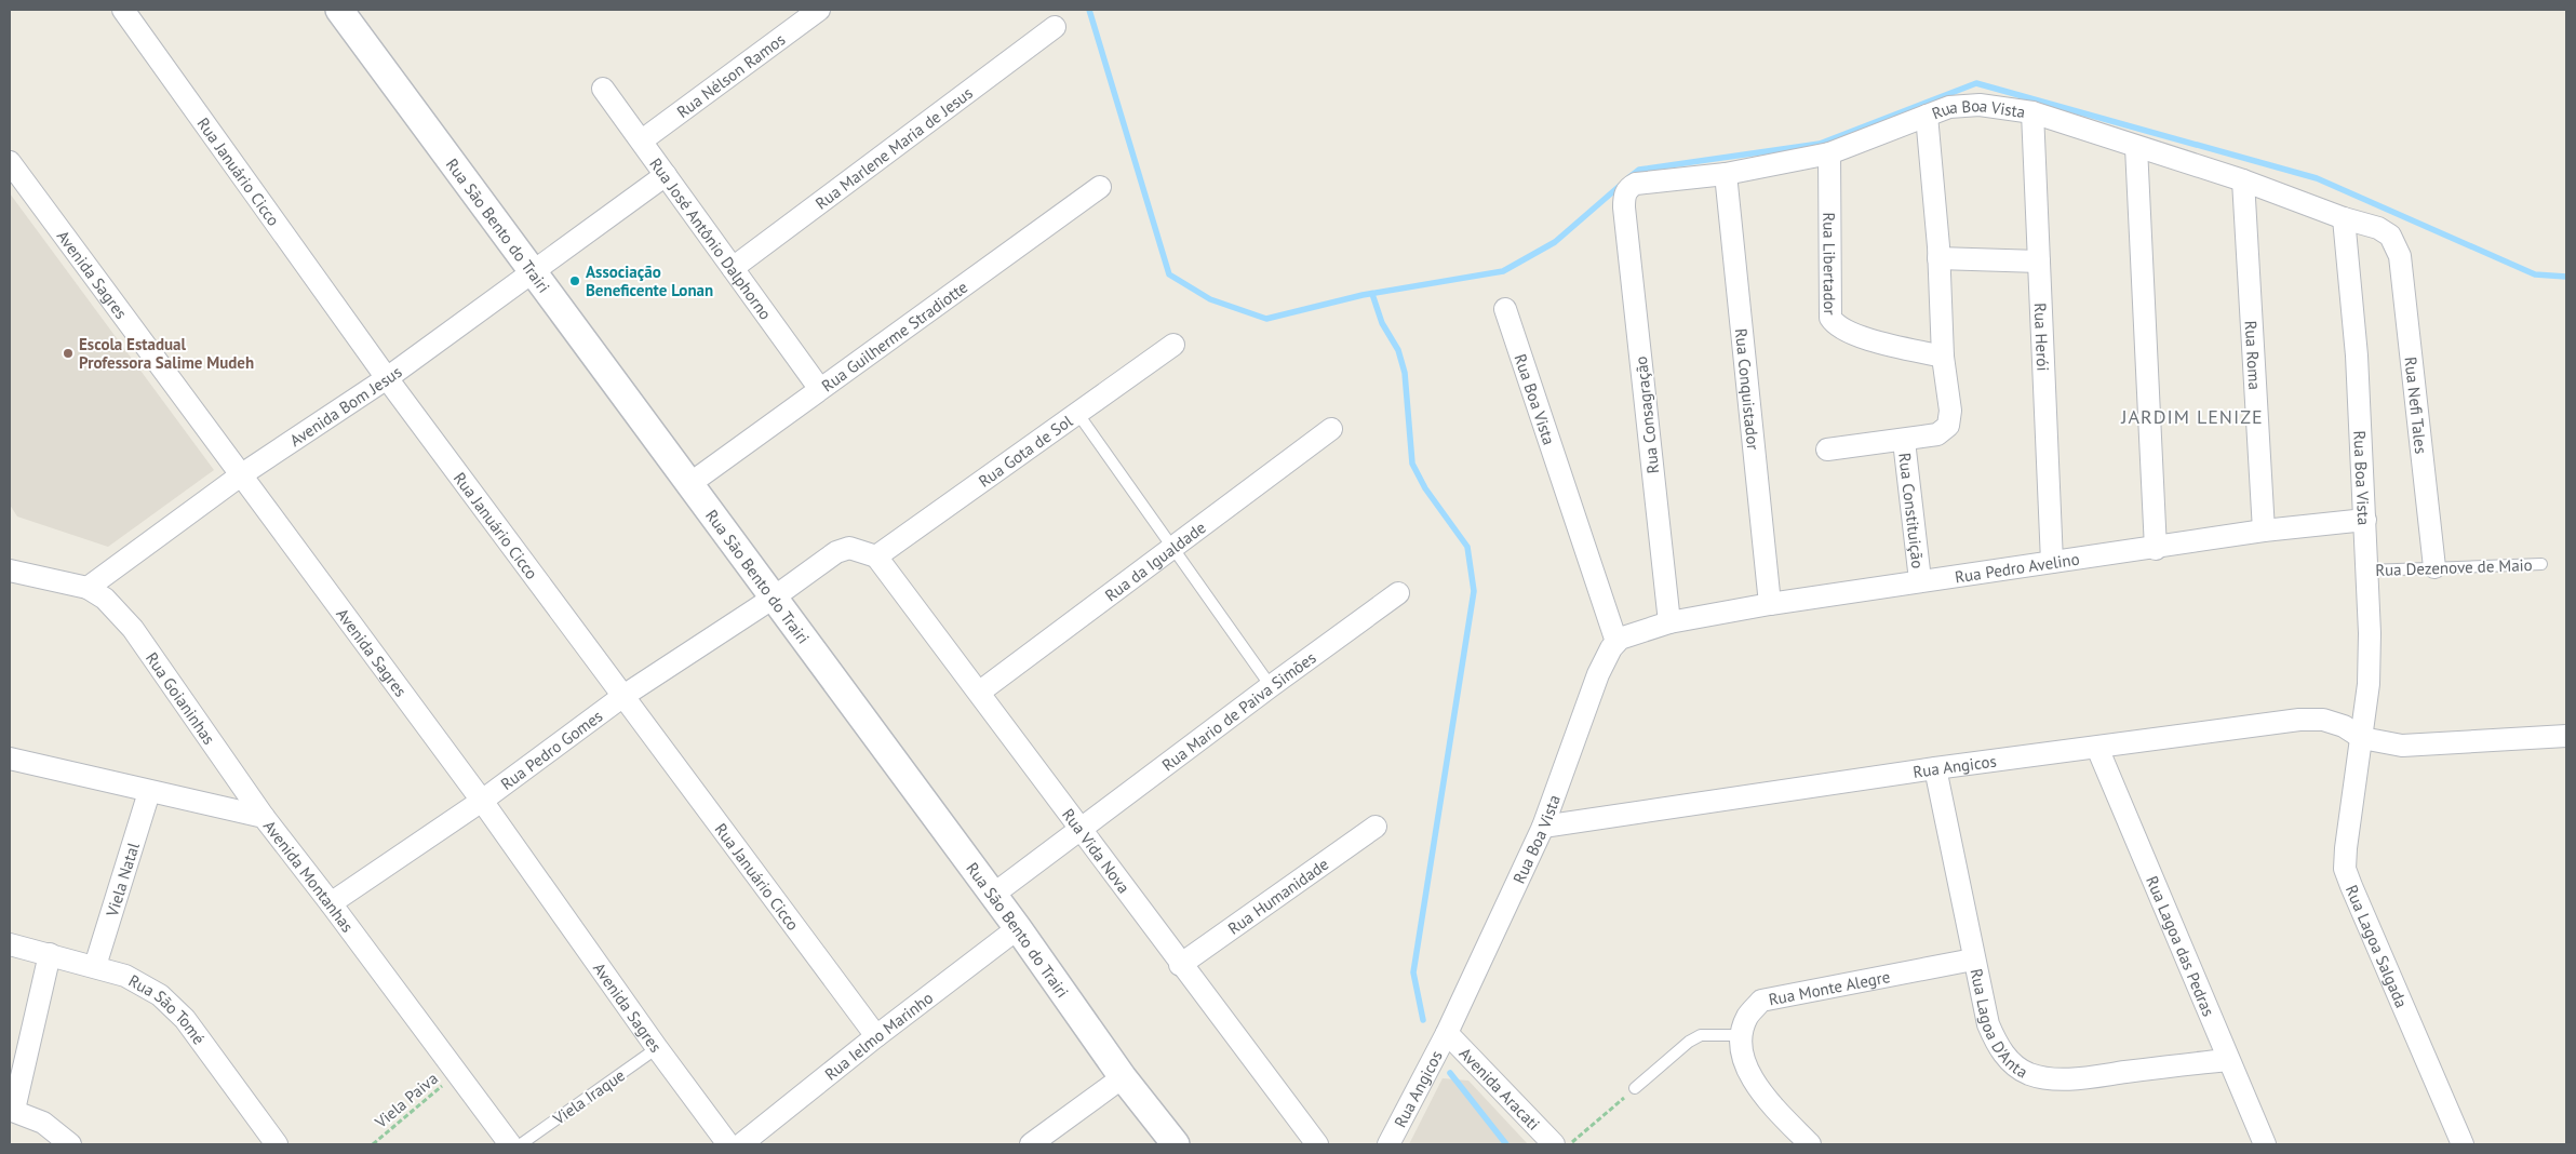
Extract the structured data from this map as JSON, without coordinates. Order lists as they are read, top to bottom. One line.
{"streets":{"street":["Rua Nélson Ramos","Rua Boa Vista","Rua Marlene Maria de Jesus","Rua Januário Cicco","Rua São Bento do Trairi","Rua José Antônio Dalphorno","Rua Libertador","Avenida Sagres","Rua Guilherme Stradiotte","Rua Herói","Rua Roma","Rua Conquistador","Avenida Bom Jesus","Rua Nefi Tales","Rua Consagração","Rua Gota de Sol","Rua Constituição","Rua da Igualdade","Rua Pedro Avelino","Rua Goianinhas","Rua Mario de Paiva Simões","Rua Pedro Gomes","Rua Angicos","Rua Vida Nova","Avenida Montanhas","Viela Natal","Rua Humanidade","Rua Lagoa das Pedras","Rua Lagoa Salgada","Rua Monte Alegre","Rua São Tomé","Rua Lagoa D'Anta","Rua Ielmo Marinho","Avenida Aracati"],"lane":["Rua Dezenove de Maio","Viela Iraque"],"path":["Viela Paiva"]},"crossings":[["Rua Nélson Ramos","Rua José Antônio Dalphorno"],["Rua Boa Vista","Rua Libertador"],["Rua Boa Vista","Rua Herói"],["Rua Boa Vista","Rua Roma"],["Rua Boa Vista","Rua Conquistador"],["Rua Boa Vista","Rua Nefi Tales"],["Rua Boa Vista","Rua Consagração"],["Rua Boa Vista","Rua Pedro Avelino"],["Rua Boa Vista","Rua Dezenove de Maio"],["Rua Boa Vista","Rua Angicos"],["Rua Boa Vista","Rua Lagoa Salgada"],["Rua Boa Vista","Avenida Aracati"],["Rua Marlene Maria de Jesus","Rua José Antônio Dalphorno"],["Rua Januário Cicco","Avenida Bom Jesus"],["Rua Januário Cicco","Rua Pedro Gomes"],["Rua Januário Cicco","Rua Ielmo Marinho"],["Rua São Bento do Trairi","Rua Guilherme Stradiotte"],["Rua São Bento do Trairi","Avenida Bom Jesus"],["Rua São Bento do Trairi","Rua Mario de Paiva Simões"],["Rua São Bento do Trairi","Rua Pedro Gomes"],["Rua São Bento do Trairi","Rua Ielmo Marinho"],["Rua José Antônio Dalphorno","Rua Guilherme Stradiotte"],["Rua José Antônio Dalphorno","Avenida Bom Jesus"],["Avenida Sagres","Avenida Bom Jesus"],["Avenida Sagres","Rua Pedro Gomes"],["Avenida Sagres","Viela Iraque"],["Rua Herói","Rua Pedro Avelino"],["Rua Roma","Rua Pedro Avelino"],["Rua Conquistador","Rua Pedro Avelino"],["Avenida Bom Jesus","Rua Goianinhas"],["Rua Nefi Tales","Rua Dezenove de Maio"],["Rua Consagração","Rua Pedro Avelino"],["Rua Gota de Sol","Rua Pedro Gomes"],["Rua Gota de Sol","Rua Vida Nova"],["Rua Constituição","Rua Pedro Avelino"],["Rua da Igualdade","Rua Vida Nova"],["Rua Goianinhas","Avenida Montanhas"],["Rua Mario de Paiva Simões","Rua Vida Nova"],["Rua Pedro Gomes","Rua Vida Nova"],["Rua Pedro Gomes","Avenida Montanhas"],["Rua Angicos","Rua Lagoa das Pedras"],["Rua Angicos","Rua Lagoa Salgada"],["Rua Angicos","Rua Lagoa D'Anta"],["Rua Angicos","Avenida Aracati"],["Rua Vida Nova","Rua Humanidade"],["Avenida Montanhas","Viela Natal"],["Avenida Montanhas","Viela Paiva"],["Viela Natal","Rua São Tomé"],["Rua Lagoa das Pedras","Rua Lagoa D'Anta"],["Rua Monte Alegre","Rua Lagoa D'Anta"]],"districts":["JARDIM LENIZE"],"places":["Associação Beneficente Lonan","Escola Estadual Professora Salime Mudeh"]}
